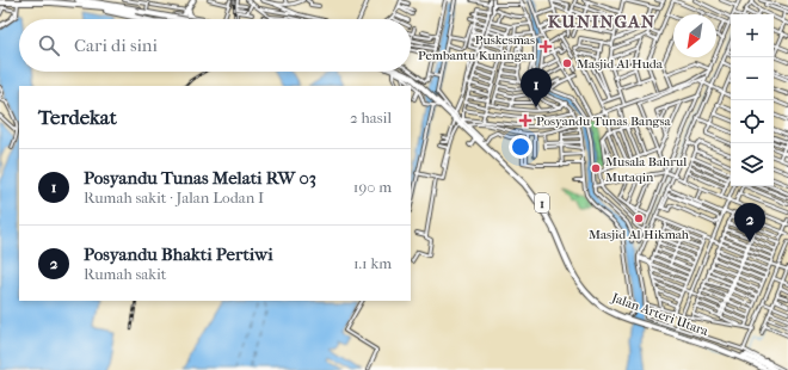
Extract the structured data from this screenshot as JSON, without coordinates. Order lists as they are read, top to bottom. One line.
{"streets":{"highway":["1","Jalan Arteri Utara"]},"crossings":[["1","Jalan Arteri Utara"]],"districts":["KUNINGAN"],"places":{"health":["Puskesmas Pembantu Kuningan","Posyandu Tunas Bangsa"],"other":["Masjid Al Huda","Musala Bahrul Mutaqin","Masjid Al Hikmah"]},"north":"bottom left","page":{"map_buttons":["+","−"],"search":"Cari di sini","pins":["1","2"],"heading":["Terdekat","2 hasil"],"list":[{"mark":"1","name":"Posyandu Tunas Melati RW 03","note":"Rumah sakit · Jalan Lodan I","value":"190 m"},{"mark":"2","name":"Posyandu Bhakti Pertiwi","note":"Rumah sakit","value":"1.1 km"}]}}
